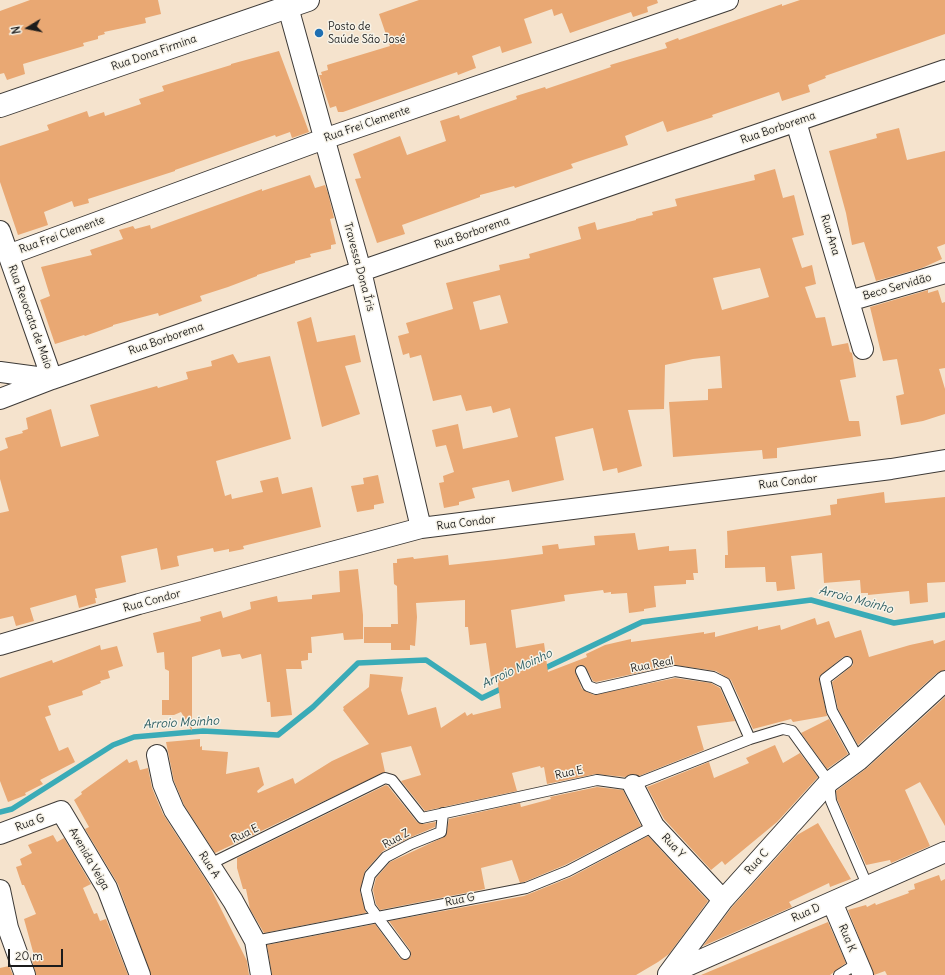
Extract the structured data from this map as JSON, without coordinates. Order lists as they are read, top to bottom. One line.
{"streets":{"street":["Rua Dona Firmina","Rua Frei Clemente","Rua Borborema","Rua Ana","Travessa Dona Íris","Beco Servidão","Rua Revocata de Maio","Rua Condor","Rua G","Rua Y","Avenida Veiga","Rua C","Rua A","Rua D","Rua K"],"lane":["Rua Real","Rua E","Rua Z"]},"crossings":[["Rua Dona Firmina","Travessa Dona Íris"],["Rua Frei Clemente","Travessa Dona Íris"],["Rua Frei Clemente","Rua Revocata de Maio"],["Rua Borborema","Rua Ana"],["Rua Borborema","Travessa Dona Íris"],["Rua Borborema","Rua Revocata de Maio"],["Rua Ana","Beco Servidão"],["Travessa Dona Íris","Rua Condor"],["Rua Real","Rua E"],["Rua E","Rua Z"],["Rua E","Rua Y"],["Rua E","Rua C"],["Rua E","Rua A"],["Rua E","Rua D"],["Rua G","Rua Z"],["Rua G","Rua Y"],["Rua G","Avenida Veiga"],["Rua G","Rua A"],["Rua Y","Rua C"],["Rua C","Rua D"],["Rua D","Rua K"]],"water":["Arroio Moinho"],"places":["Posto de Saúde São José"],"scale_bar":"20 m","north":"left"}
